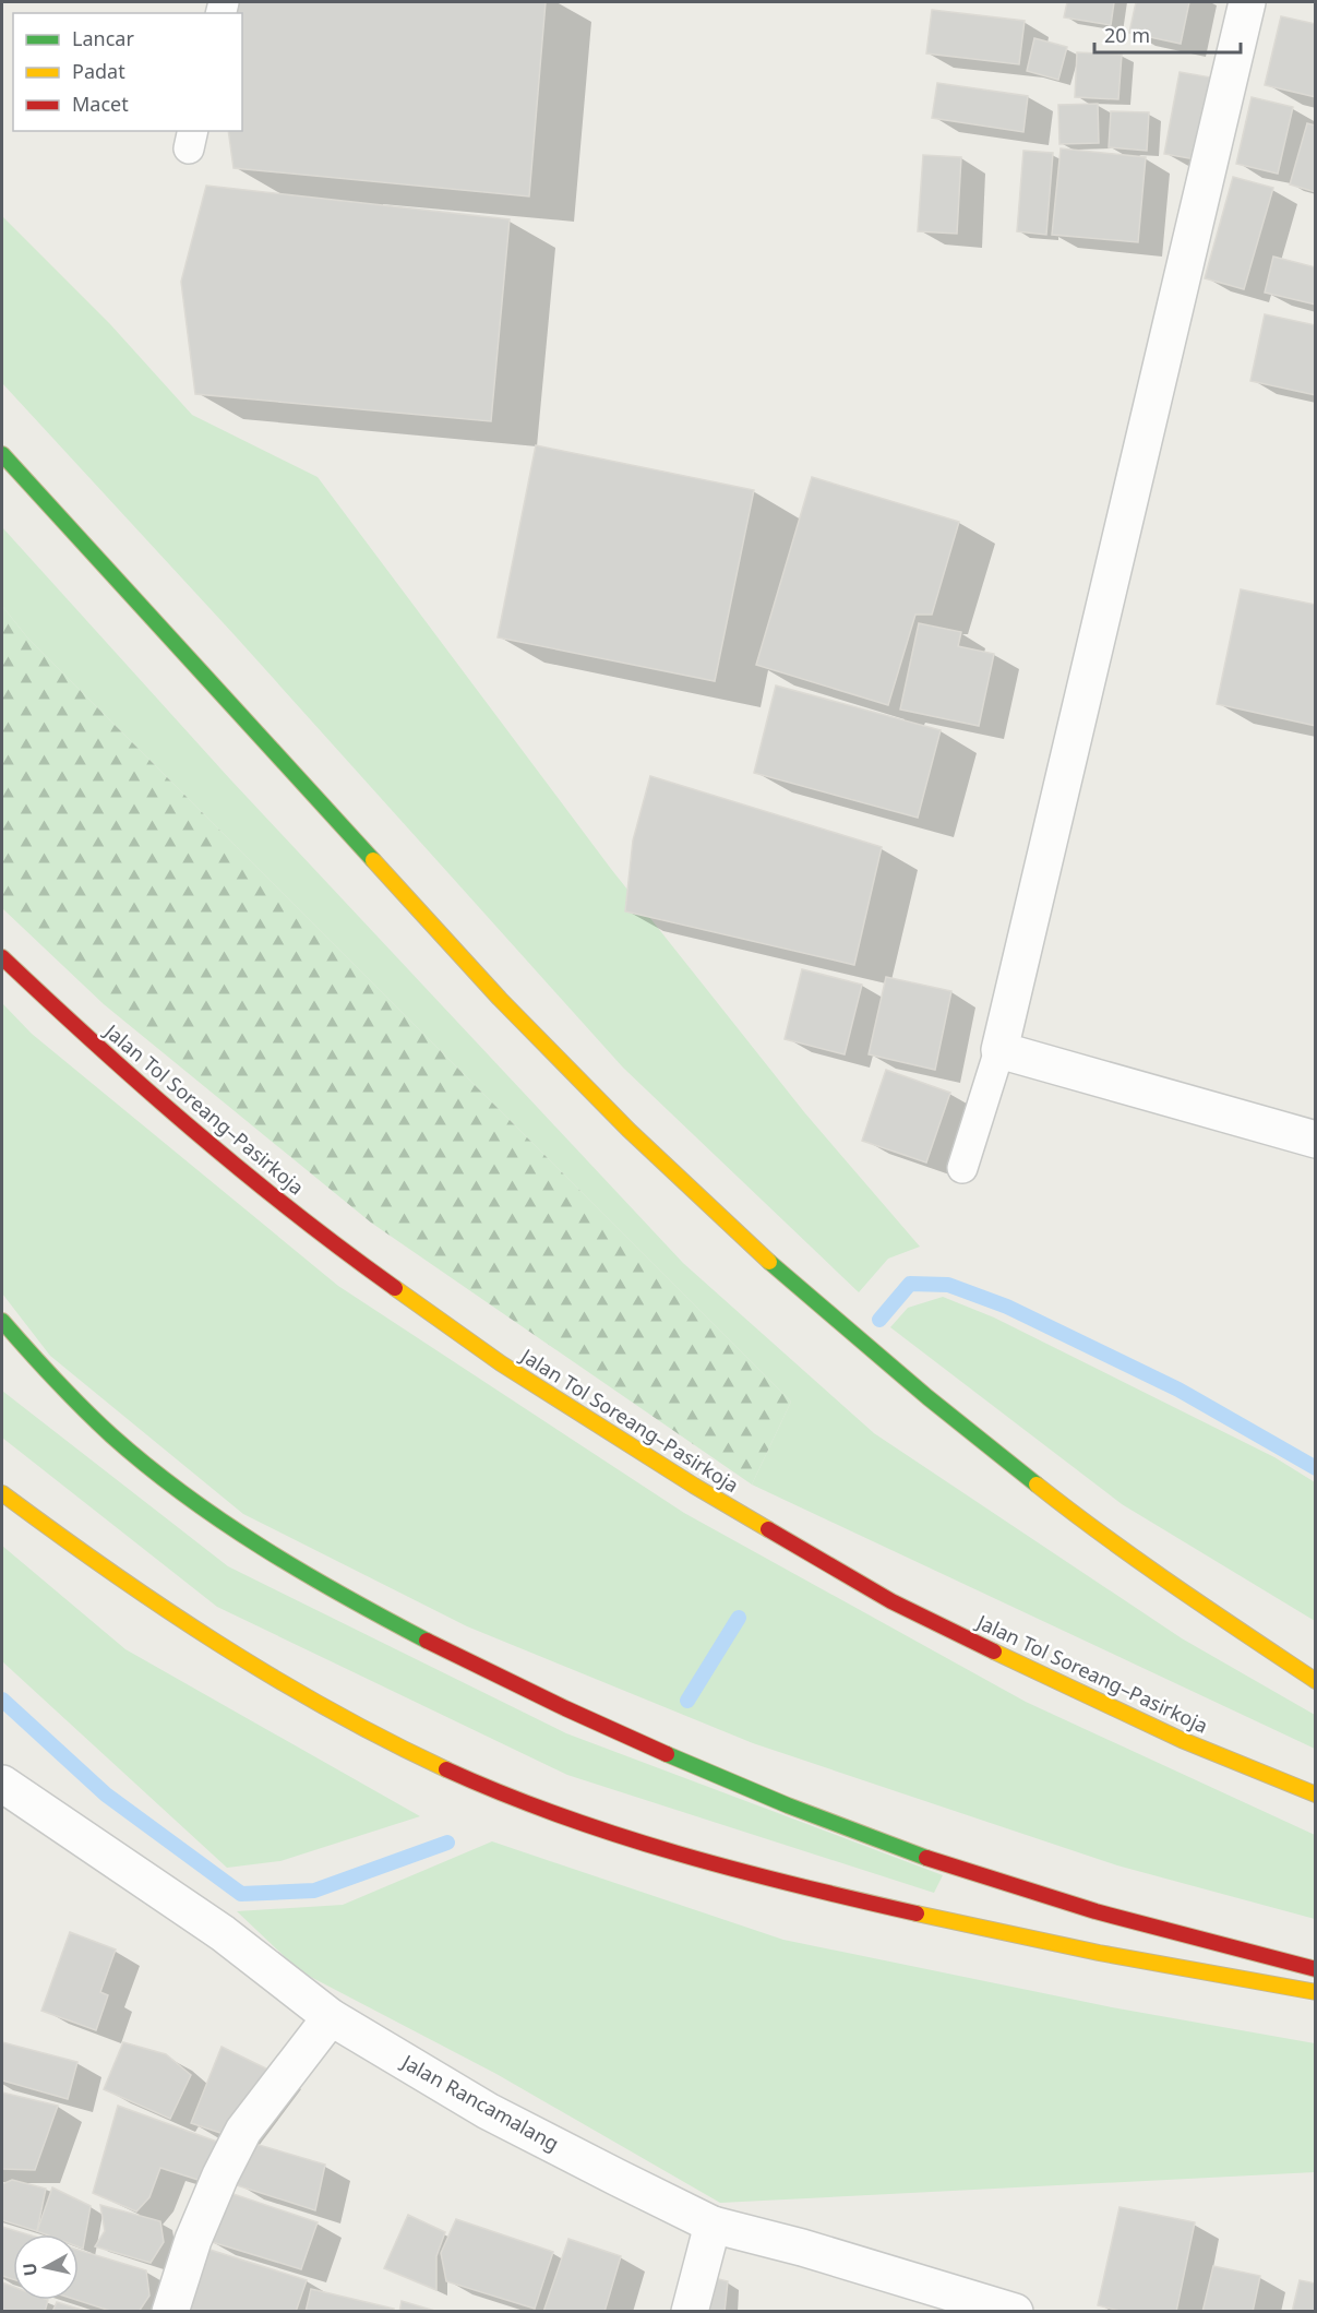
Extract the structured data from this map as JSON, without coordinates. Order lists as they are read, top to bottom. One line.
{"streets":{"highway":["Jalan Tol Soreang–Pasirkoja"],"street":["Jalan Rancamalang"]},"legend":["Lancar","Padat","Macet"],"scale_bar":"20 m","north":"left"}
